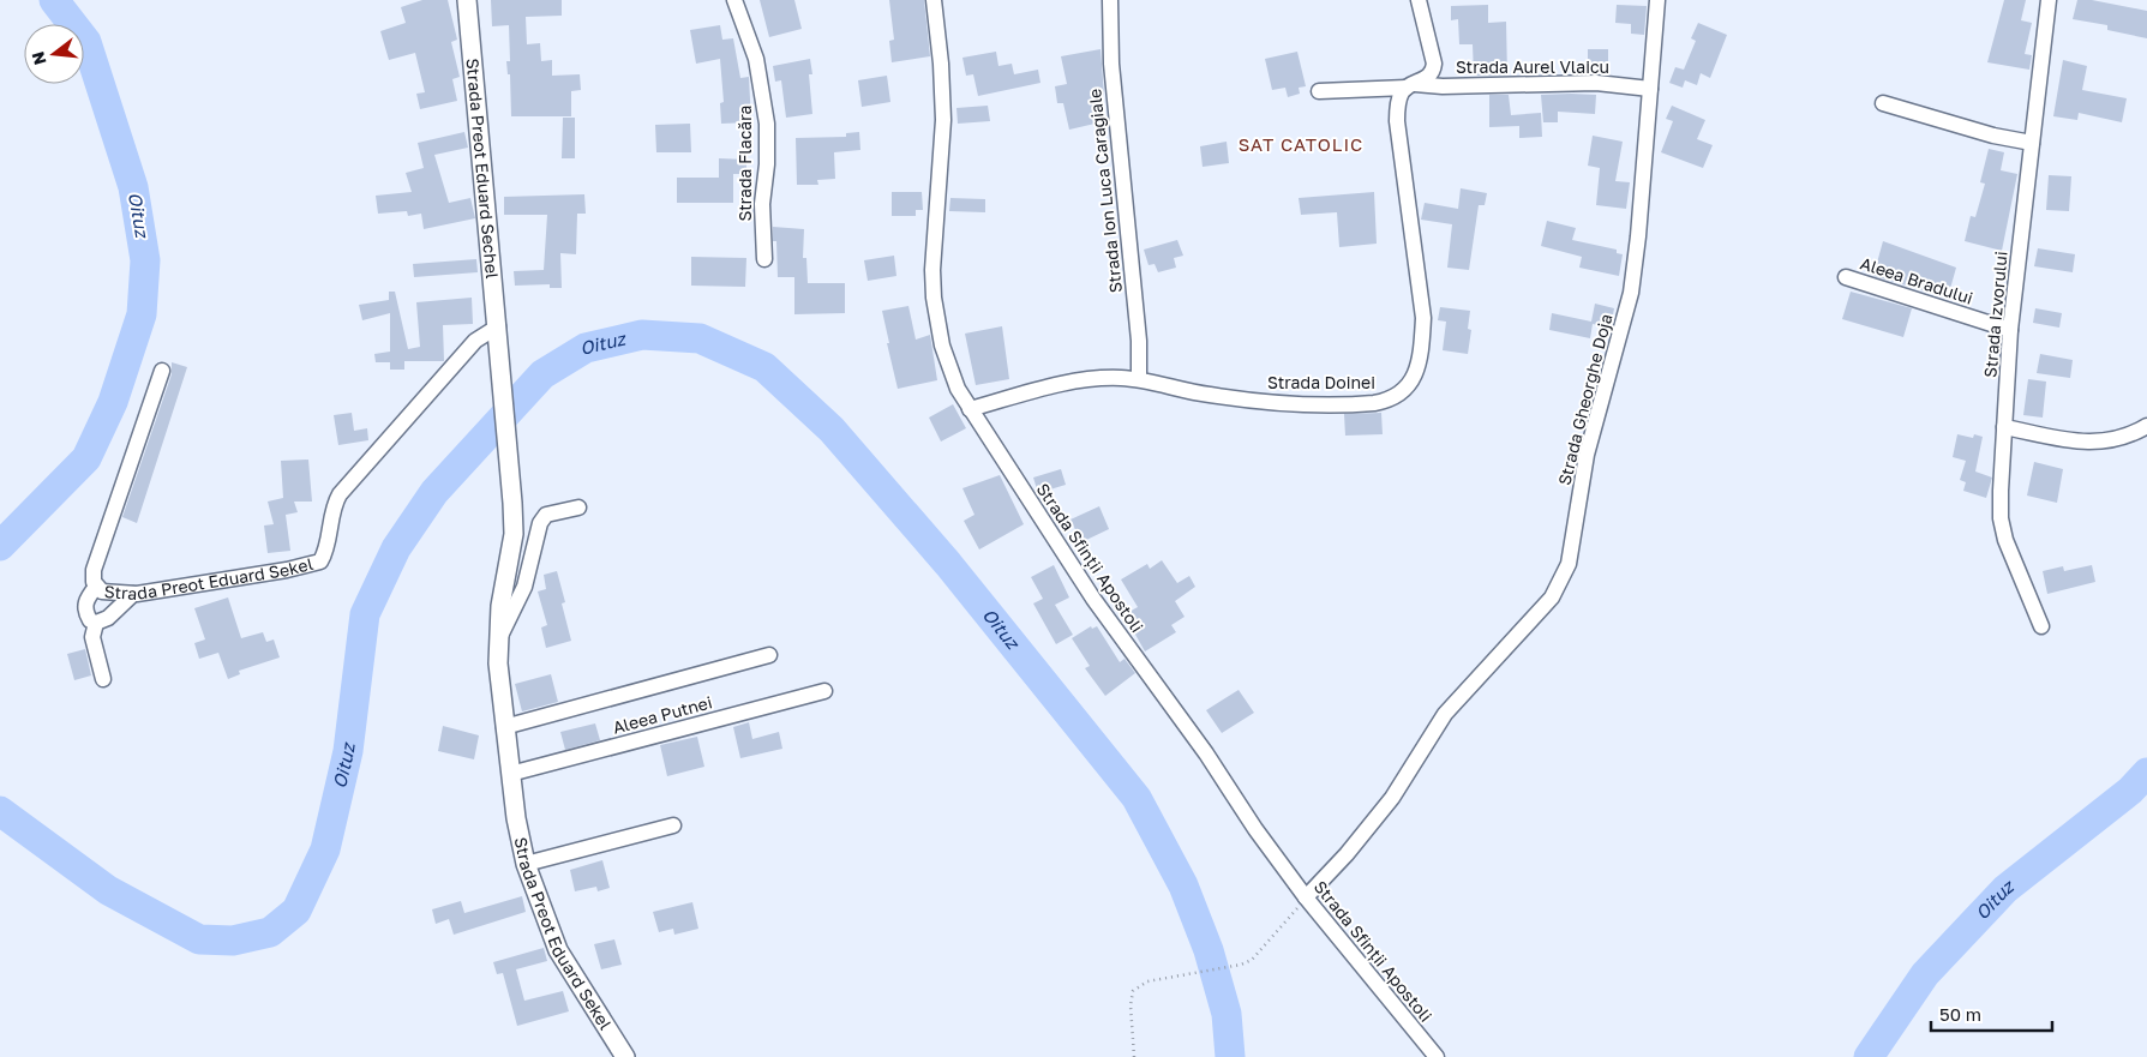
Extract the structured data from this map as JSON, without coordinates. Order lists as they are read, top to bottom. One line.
{"streets":{"street":["Strada Aurel Vlaicu","Strada Flacăra","Strada Preot Eduard Sechel","Strada Ion Luca Caragiale","Aleea Bradului","Strada Izvorului","Strada Doinei","Strada Gheorghe Doja","Strada Sfinții Apostoli","Strada Preot Eduard Sekel","Aleea Putnei"]},"crossings":[["Strada Aurel Vlaicu","Strada Doinei"],["Strada Aurel Vlaicu","Strada Gheorghe Doja"],["Strada Preot Eduard Sechel","Strada Preot Eduard Sekel"],["Strada Ion Luca Caragiale","Strada Doinei"],["Aleea Bradului","Strada Izvorului"],["Strada Doinei","Strada Sfinții Apostoli"],["Strada Gheorghe Doja","Strada Sfinții Apostoli"],["Strada Preot Eduard Sekel","Aleea Putnei"]],"districts":["SAT CATOLIC"],"water":["Oituz"],"scale_bar":"50 m","north":"left"}
